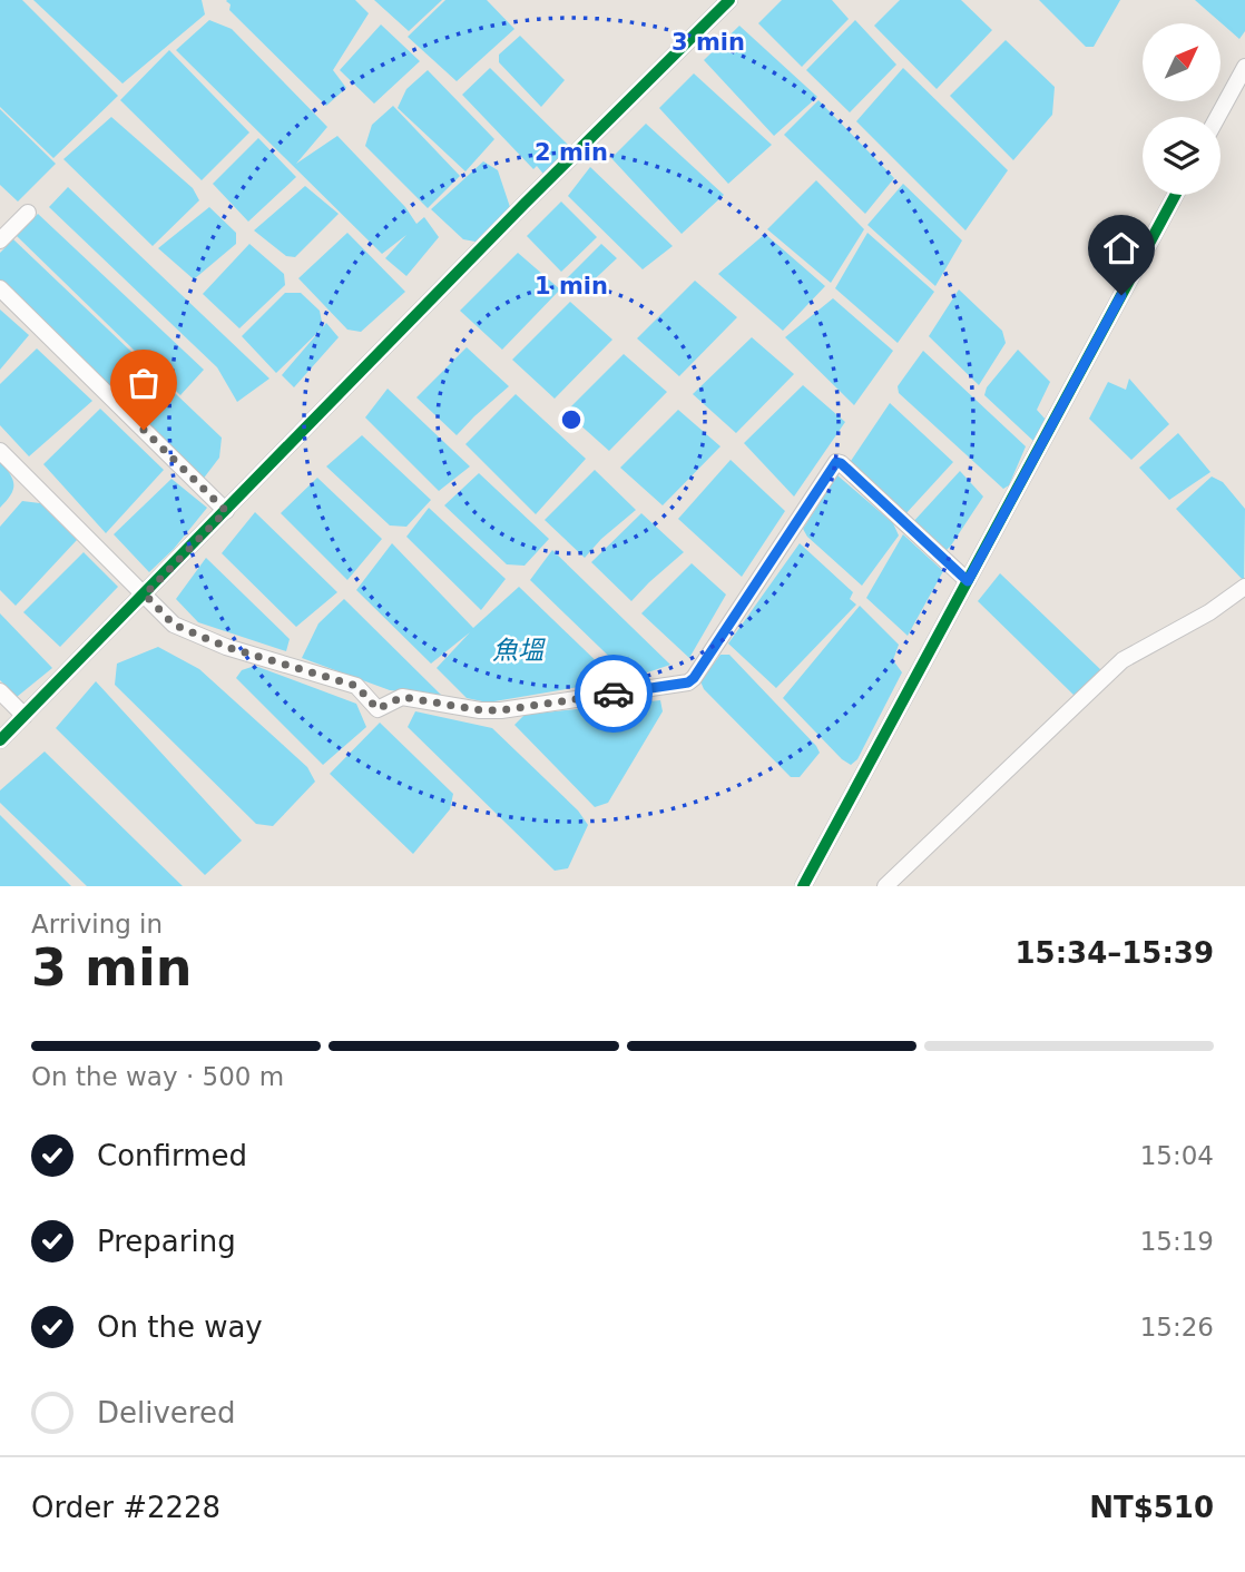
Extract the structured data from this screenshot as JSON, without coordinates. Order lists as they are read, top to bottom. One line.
{"water":["魚塭"],"north":"top right","page":{"heading":["3 min","Arriving in","15:34–15:39"],"panel":["Order #2228","NT$510"],"bar":"On the way · 500 m","list":[["Confirmed","15:04"],["Preparing","15:19"],["On the way","15:26"],"Delivered"]},"rings":["3 min","2 min","1 min"]}
